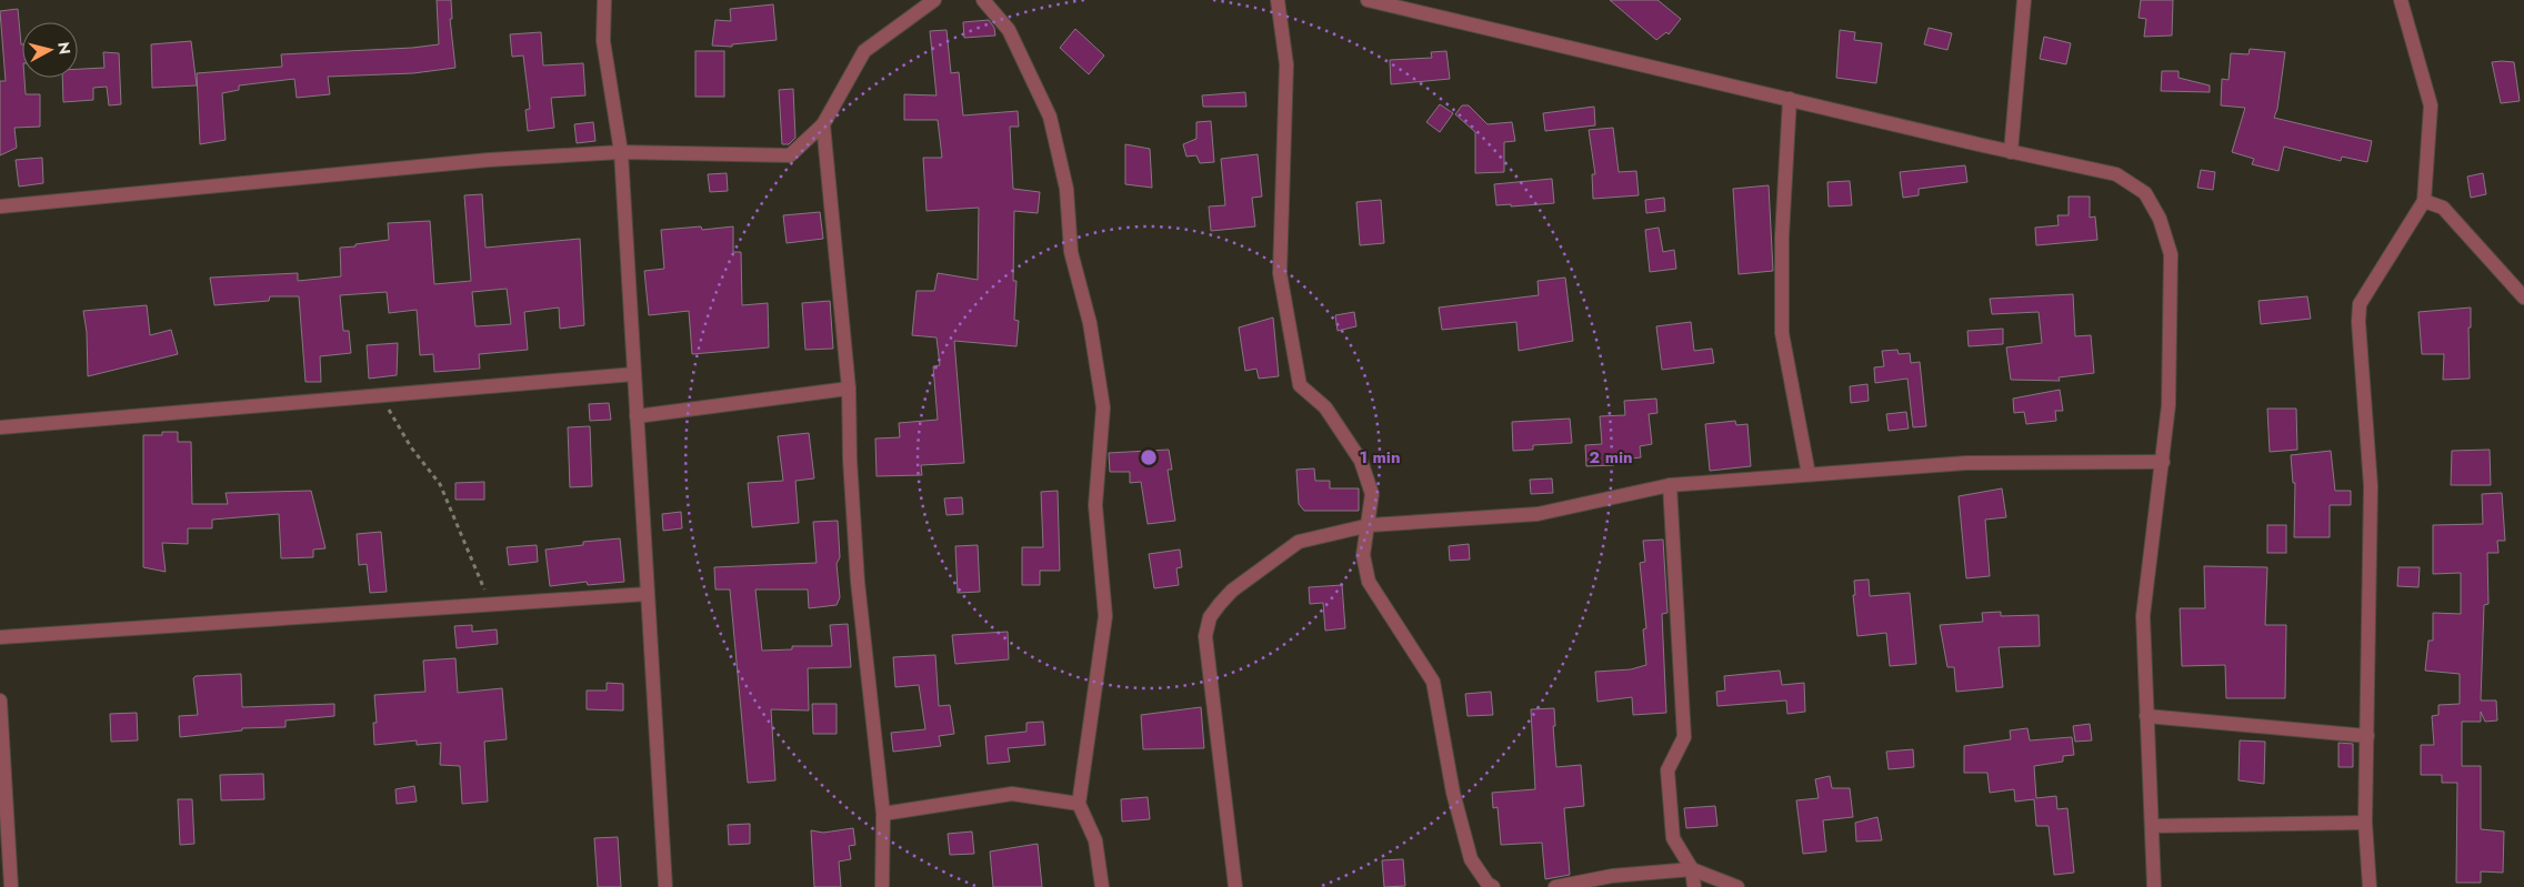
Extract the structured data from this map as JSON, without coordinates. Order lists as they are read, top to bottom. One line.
{"north":"right","rings":["1 min","2 min"]}
